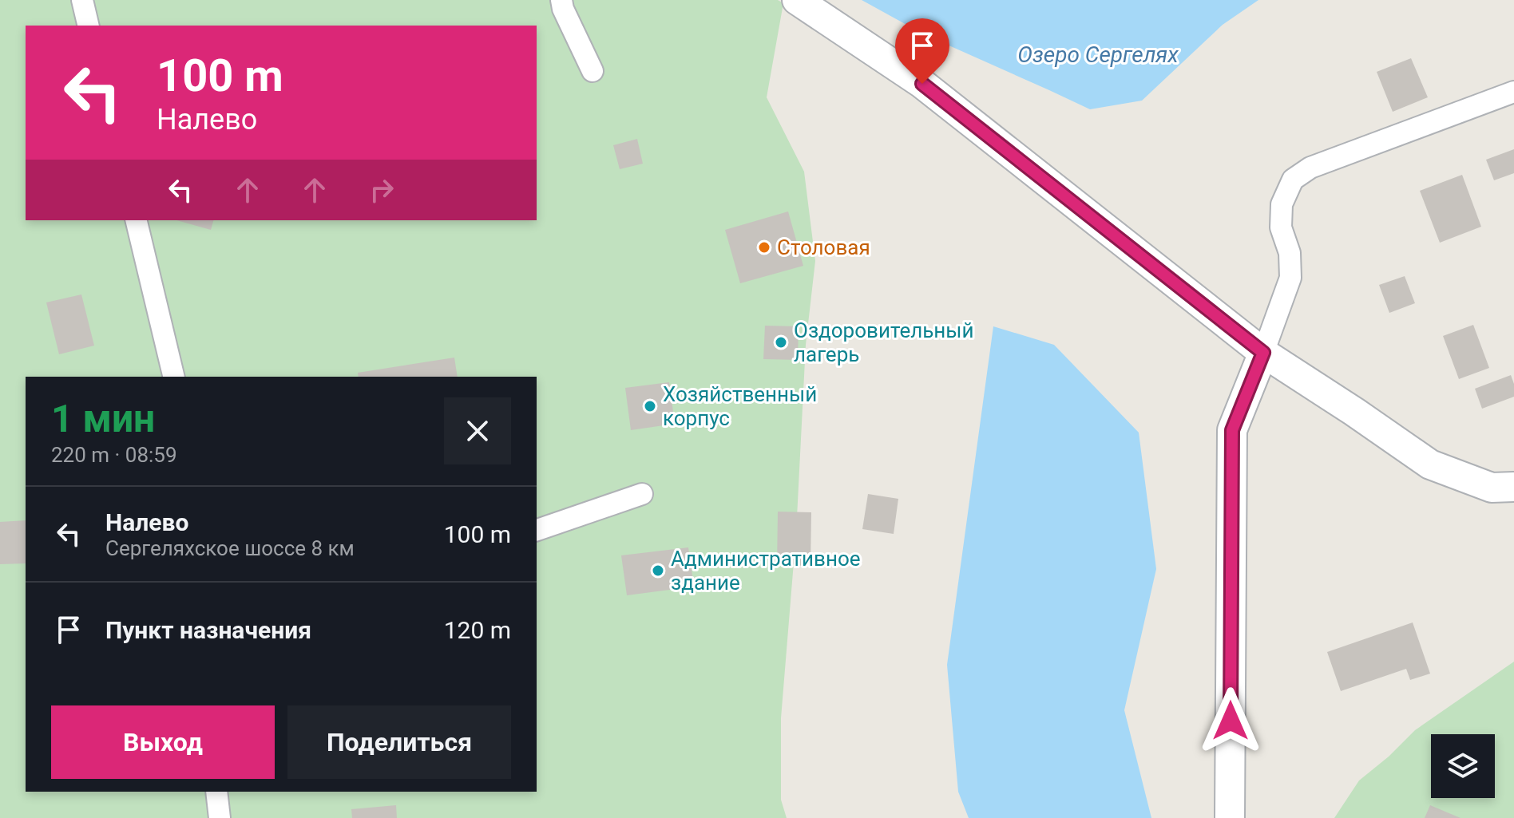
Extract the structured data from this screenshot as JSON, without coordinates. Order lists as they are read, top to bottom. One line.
{"water":["Озеро Сергелях"],"places":["Столовая","Оздоровительный лагерь","Хозяйственный корпус","Административное здание"],"page":{"turn":["100 m","Налево"],"heading":["1 мин","220 m · 08:59"],"list":[{"name":"Налево","note":"Сергеляхское шоссе 8 км","value":"100 m"},{"name":"Пункт назначения","value":"120 m"}],"buttons":["Выход","Поделиться"]}}
